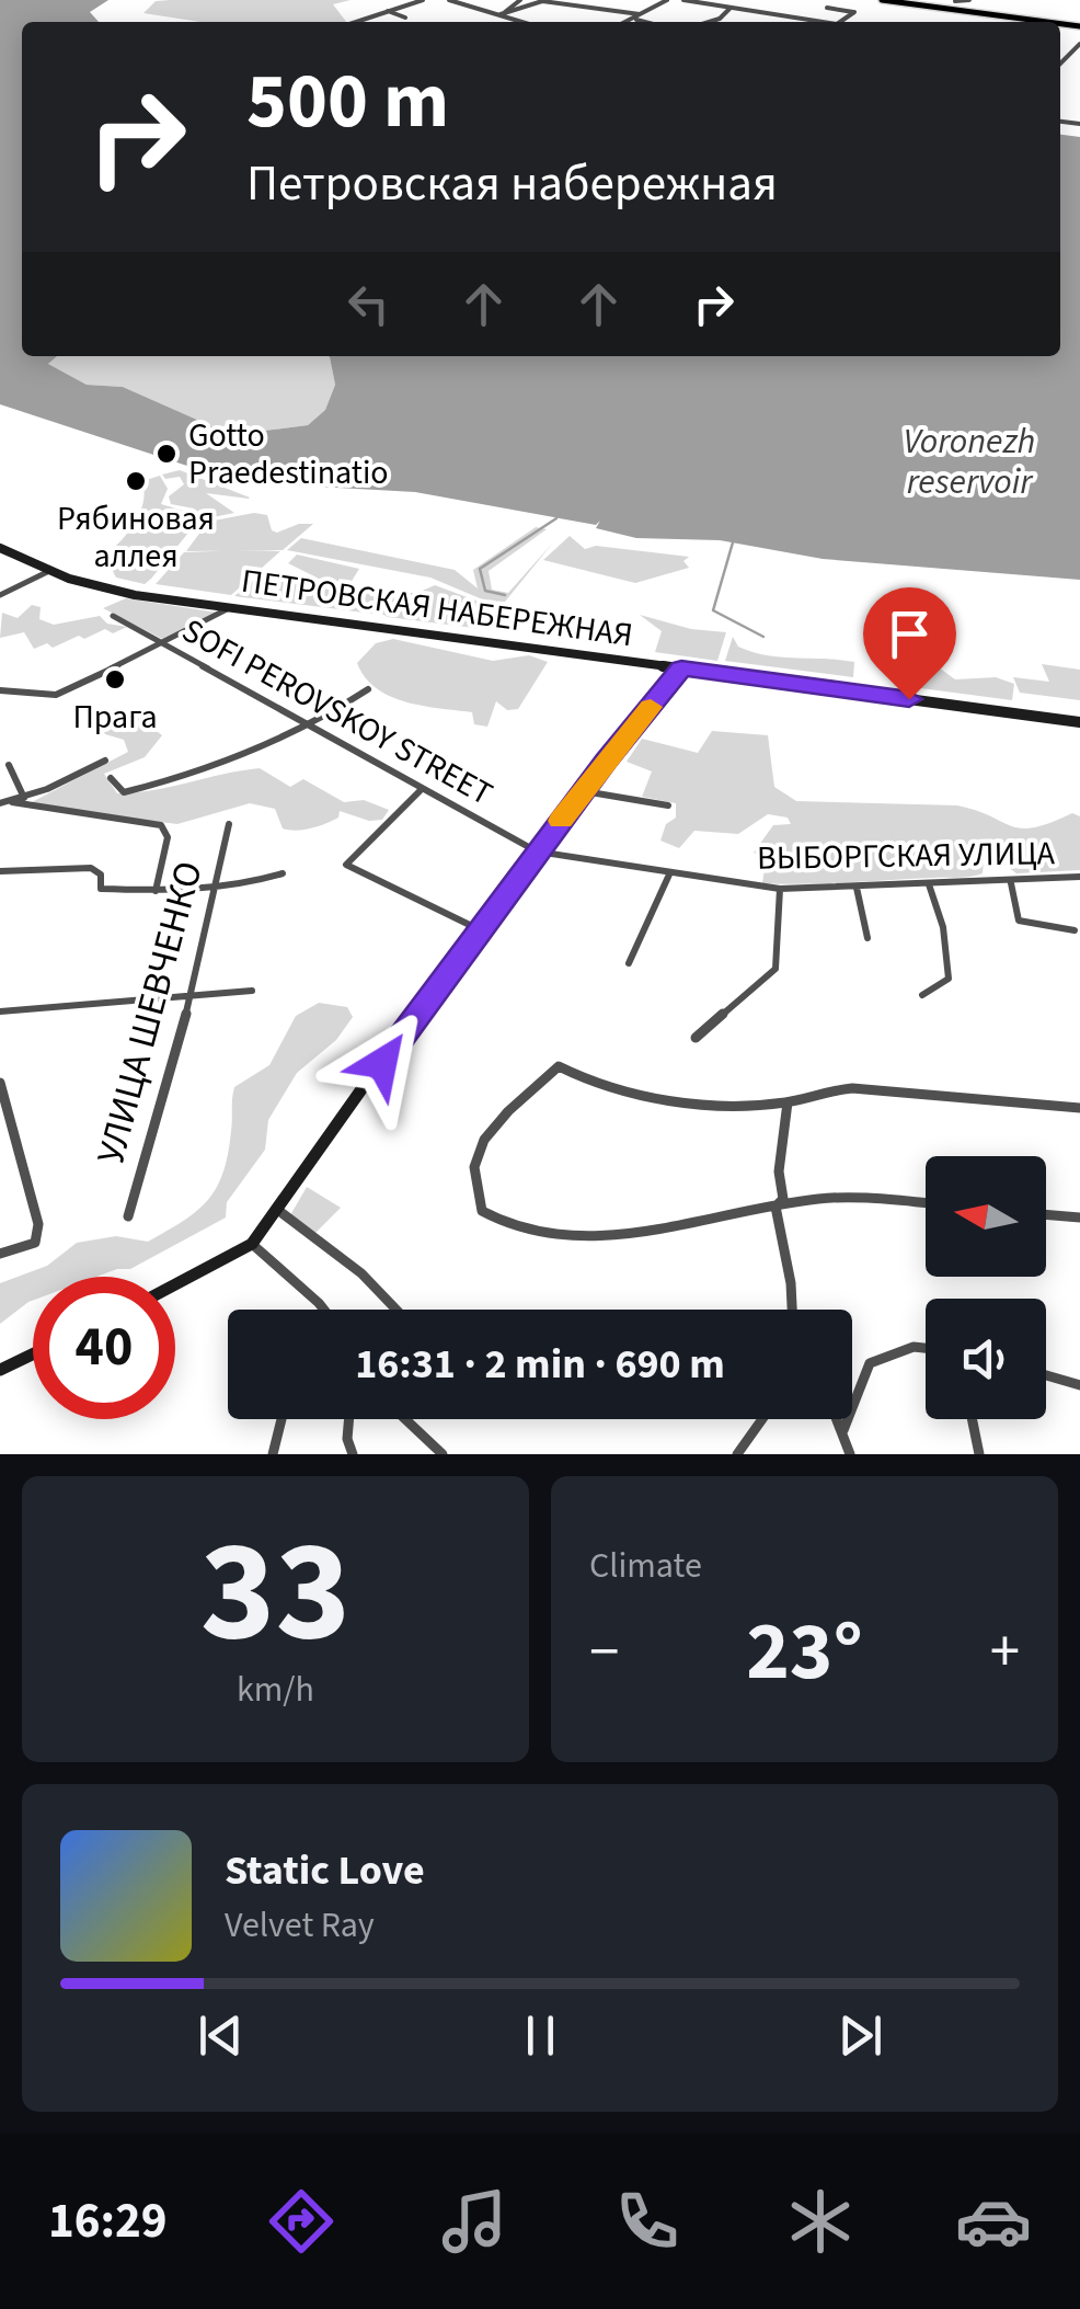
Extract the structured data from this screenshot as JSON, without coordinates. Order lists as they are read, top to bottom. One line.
{"streets":{"main road":["ПЕТРОВСКАЯ НАБЕРЕЖНАЯ"],"street":["SOFI PEROVSKOY STREET","ВЫБОРГСКАЯ УЛИЦА","УЛИЦА ШЕВЧЕНКО"]},"crossings":[["SOFI PEROVSKOY STREET","ВЫБОРГСКАЯ УЛИЦА"]],"water":["Voronezh reservoir"],"places":["Gotto Praedestinatio","Рябиновая аллея","Прага"],"north":"left","page":{"turn":["500 m","Петровская набережная"],"limit":"40","trip":"16:31 · 2 min · 690 m","tile":[["33","km/h"],"Climate"],"heat":["−","23°","+"],"song":["Static Love","Velvet Ray"],"tabs":"16:29"}}
